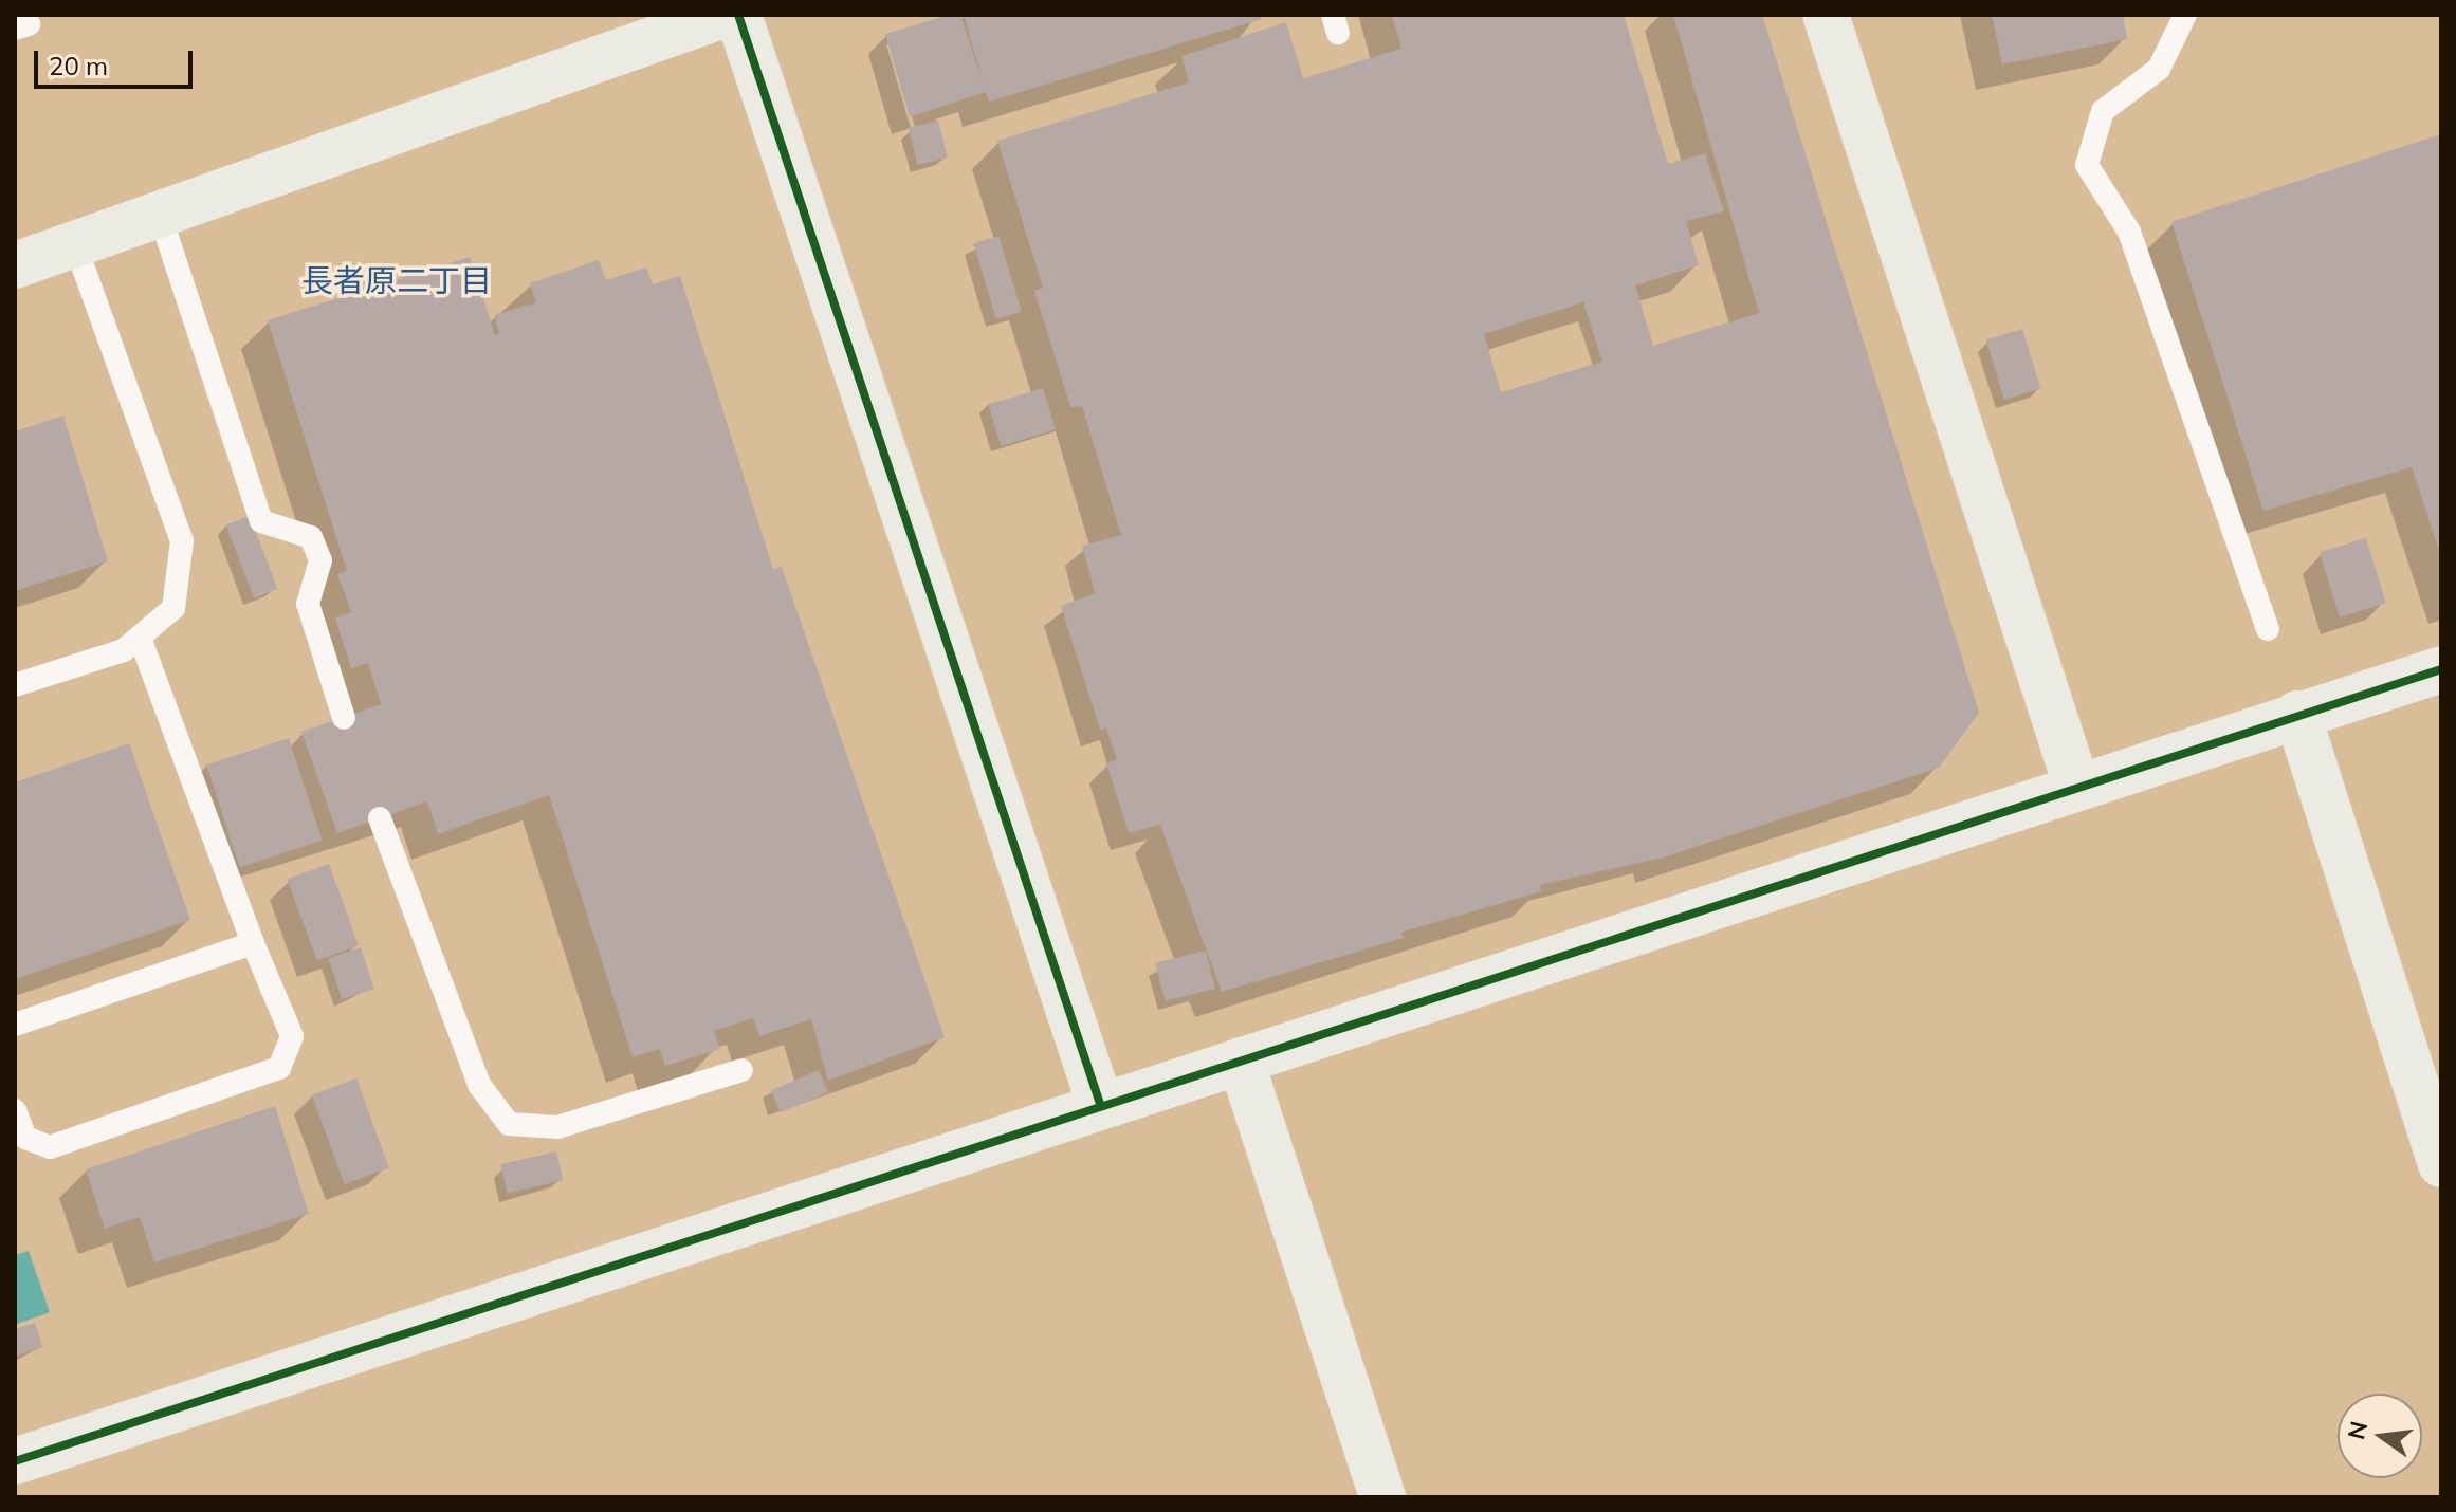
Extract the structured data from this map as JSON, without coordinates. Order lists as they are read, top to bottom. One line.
{"districts":["長者原二丁目"],"scale_bar":"20 m","north":"left"}
